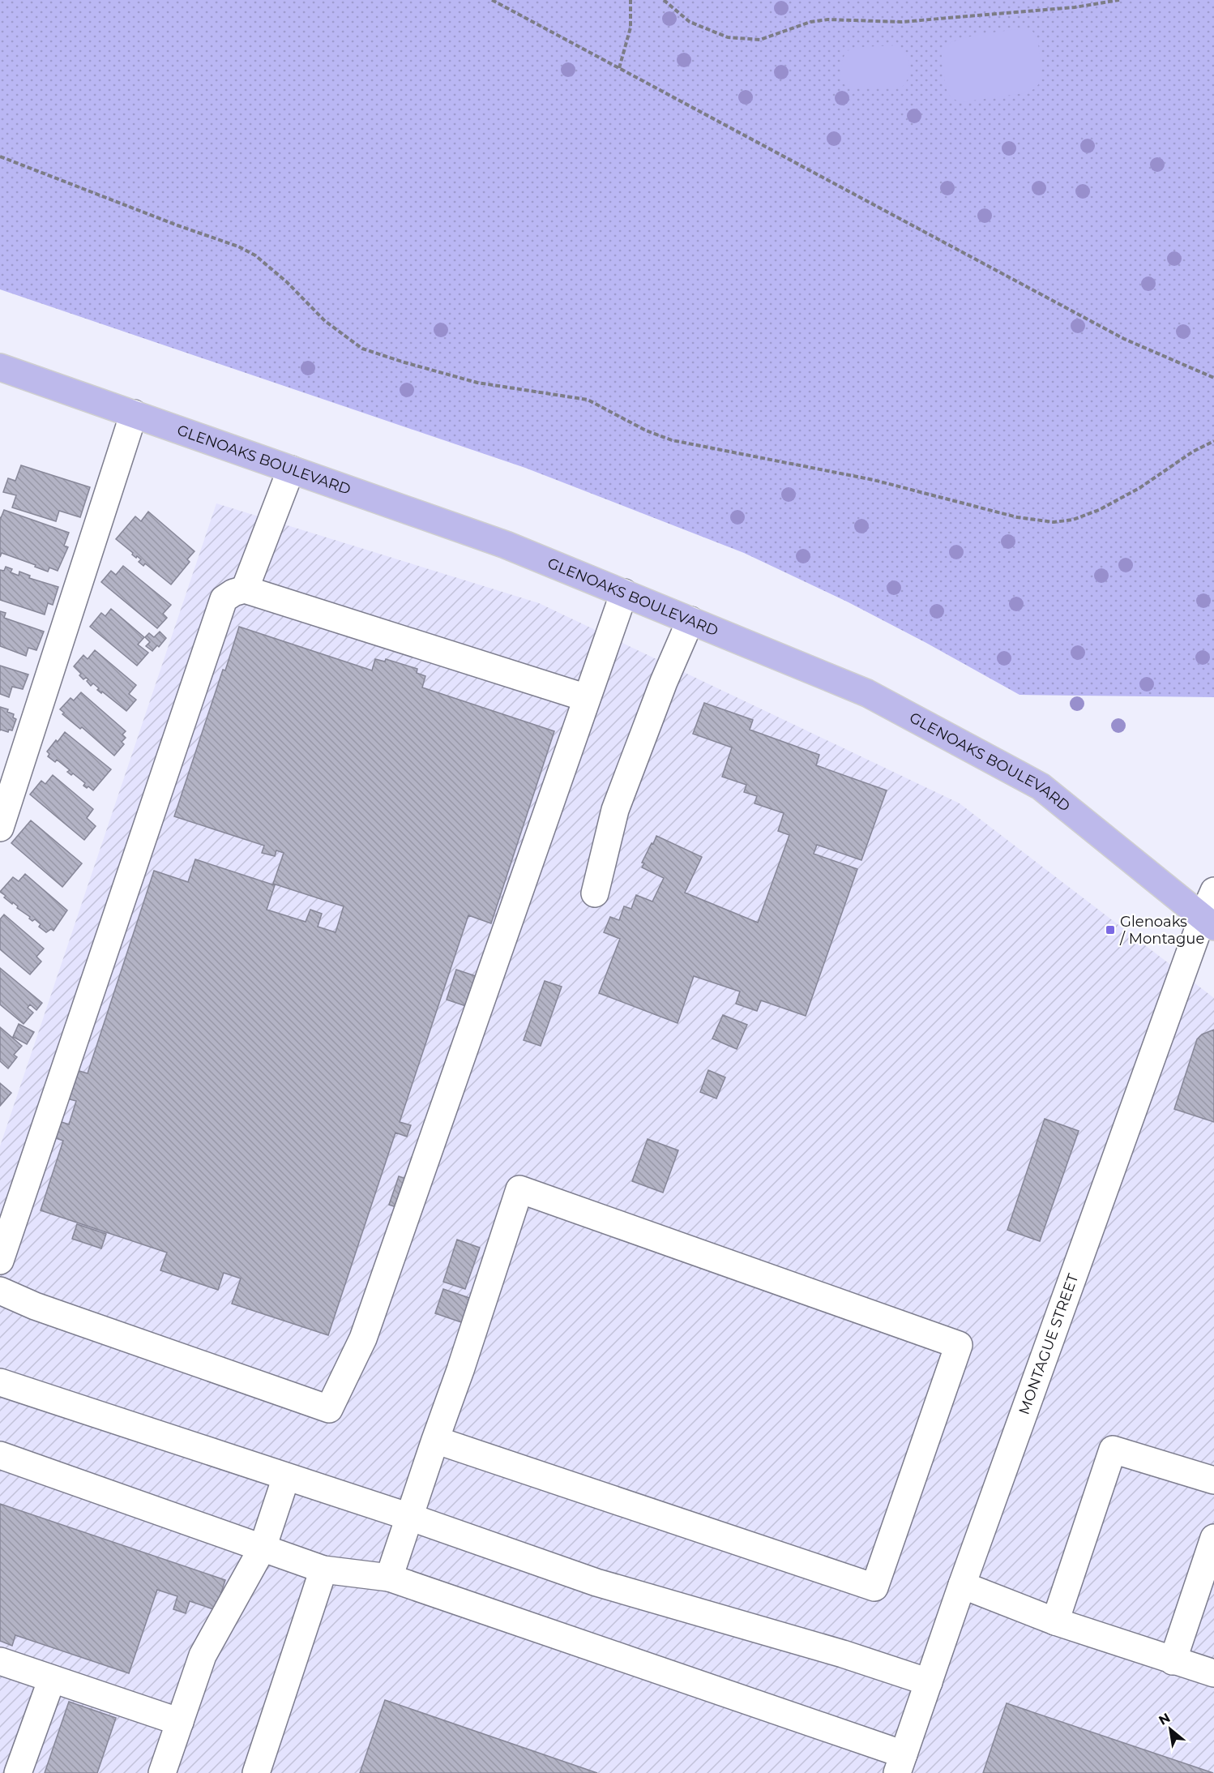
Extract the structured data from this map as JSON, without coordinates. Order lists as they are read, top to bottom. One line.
{"streets":{"main road":["GLENOAKS BOULEVARD"],"street":["MONTAGUE STREET"]},"crossings":[["GLENOAKS BOULEVARD","MONTAGUE STREET"]],"places":{"transit":["Glenoaks / Montague"]},"north":"top left"}
